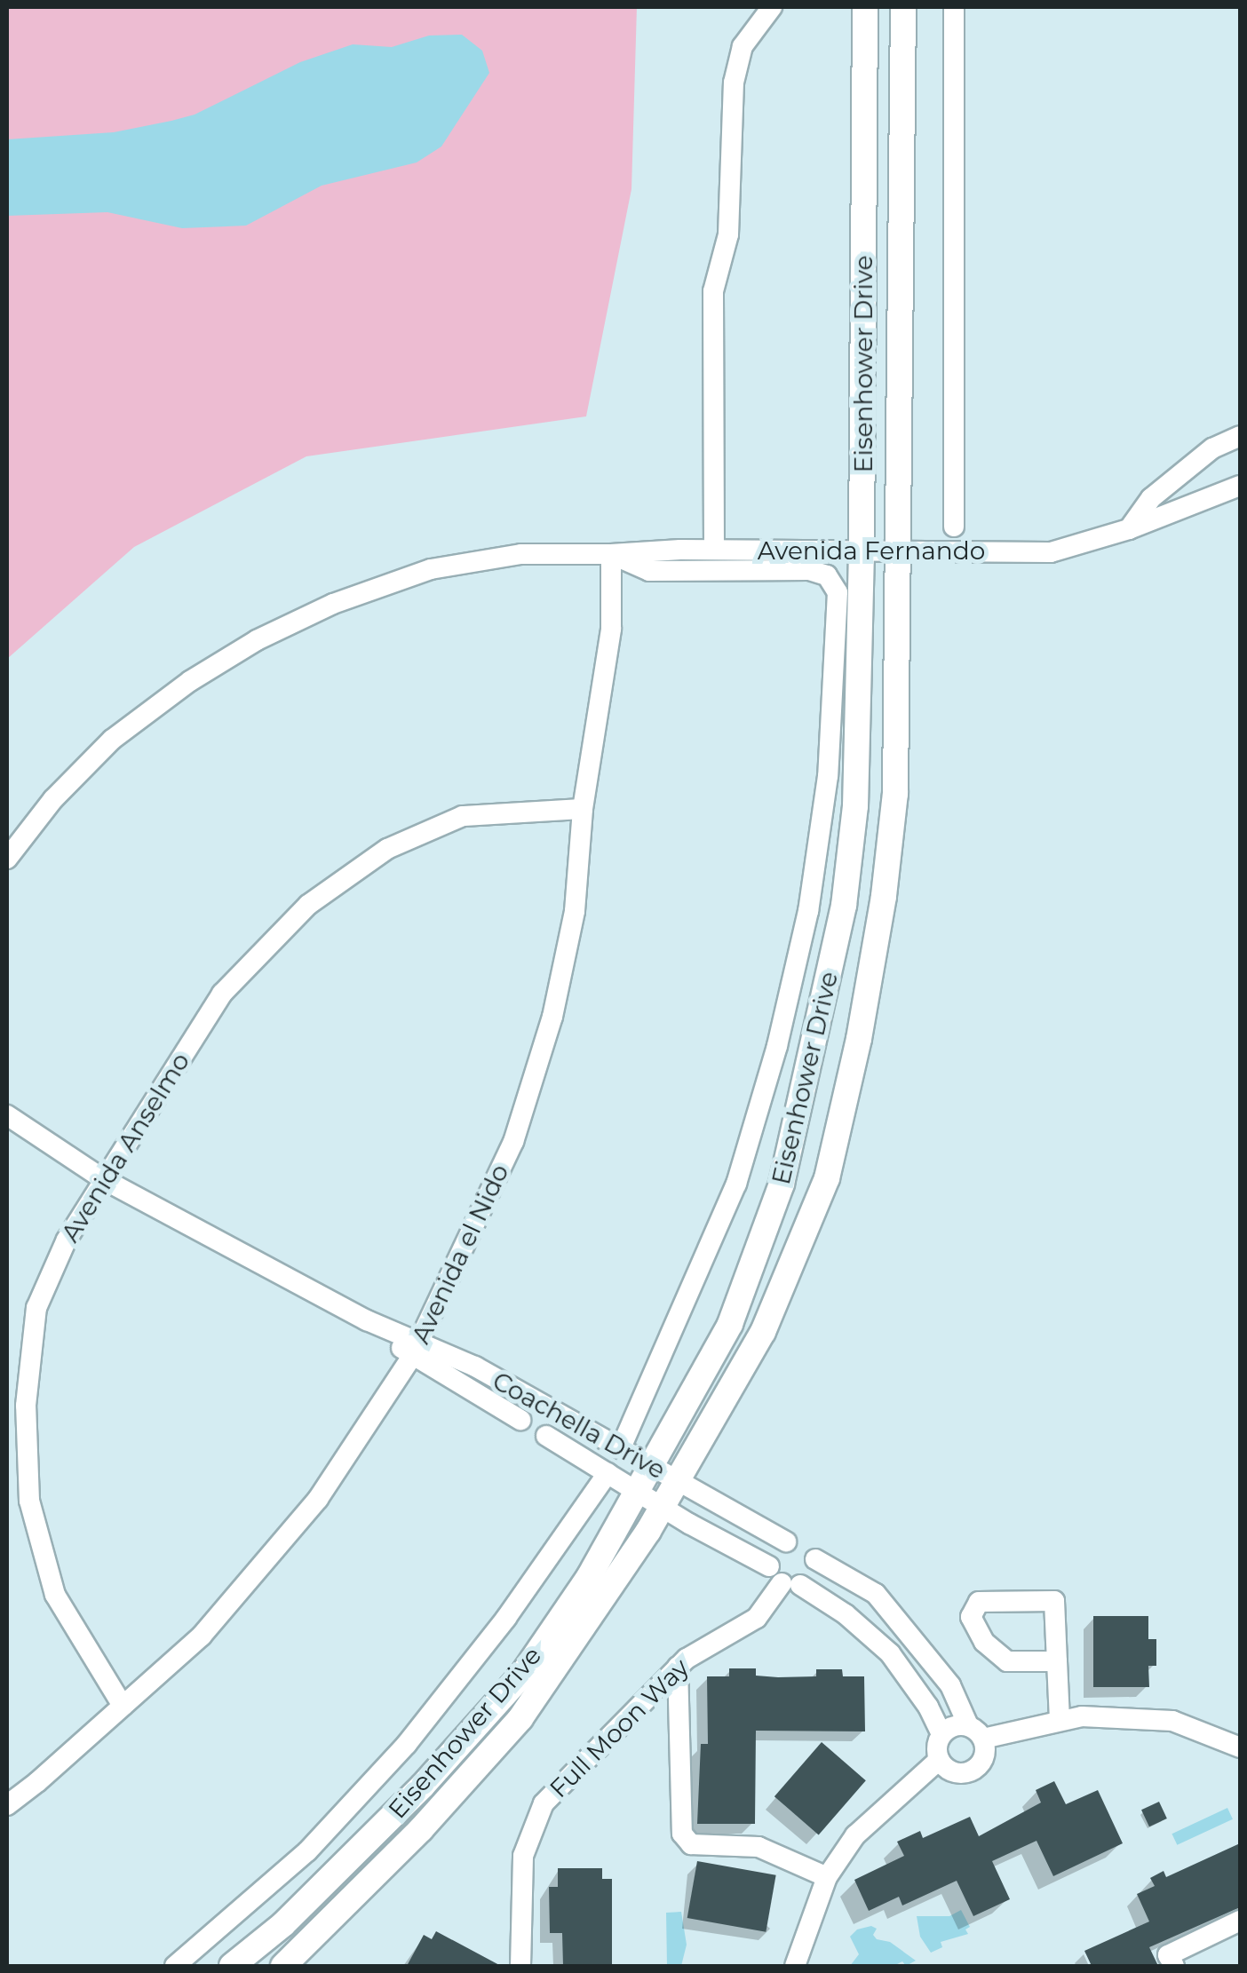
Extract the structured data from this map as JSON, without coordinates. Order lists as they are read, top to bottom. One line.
{"streets":{"main road":["Eisenhower Drive"],"street":["Avenida Fernando","Avenida Anselmo","Avenida el Nido","Coachella Drive","Full Moon Way"]},"crossings":[["Eisenhower Drive","Avenida Fernando"],["Eisenhower Drive","Coachella Drive"],["Avenida Fernando","Avenida el Nido"],["Avenida Anselmo","Avenida el Nido"],["Avenida Anselmo","Coachella Drive"],["Avenida el Nido","Coachella Drive"],["Coachella Drive","Full Moon Way"]]}
